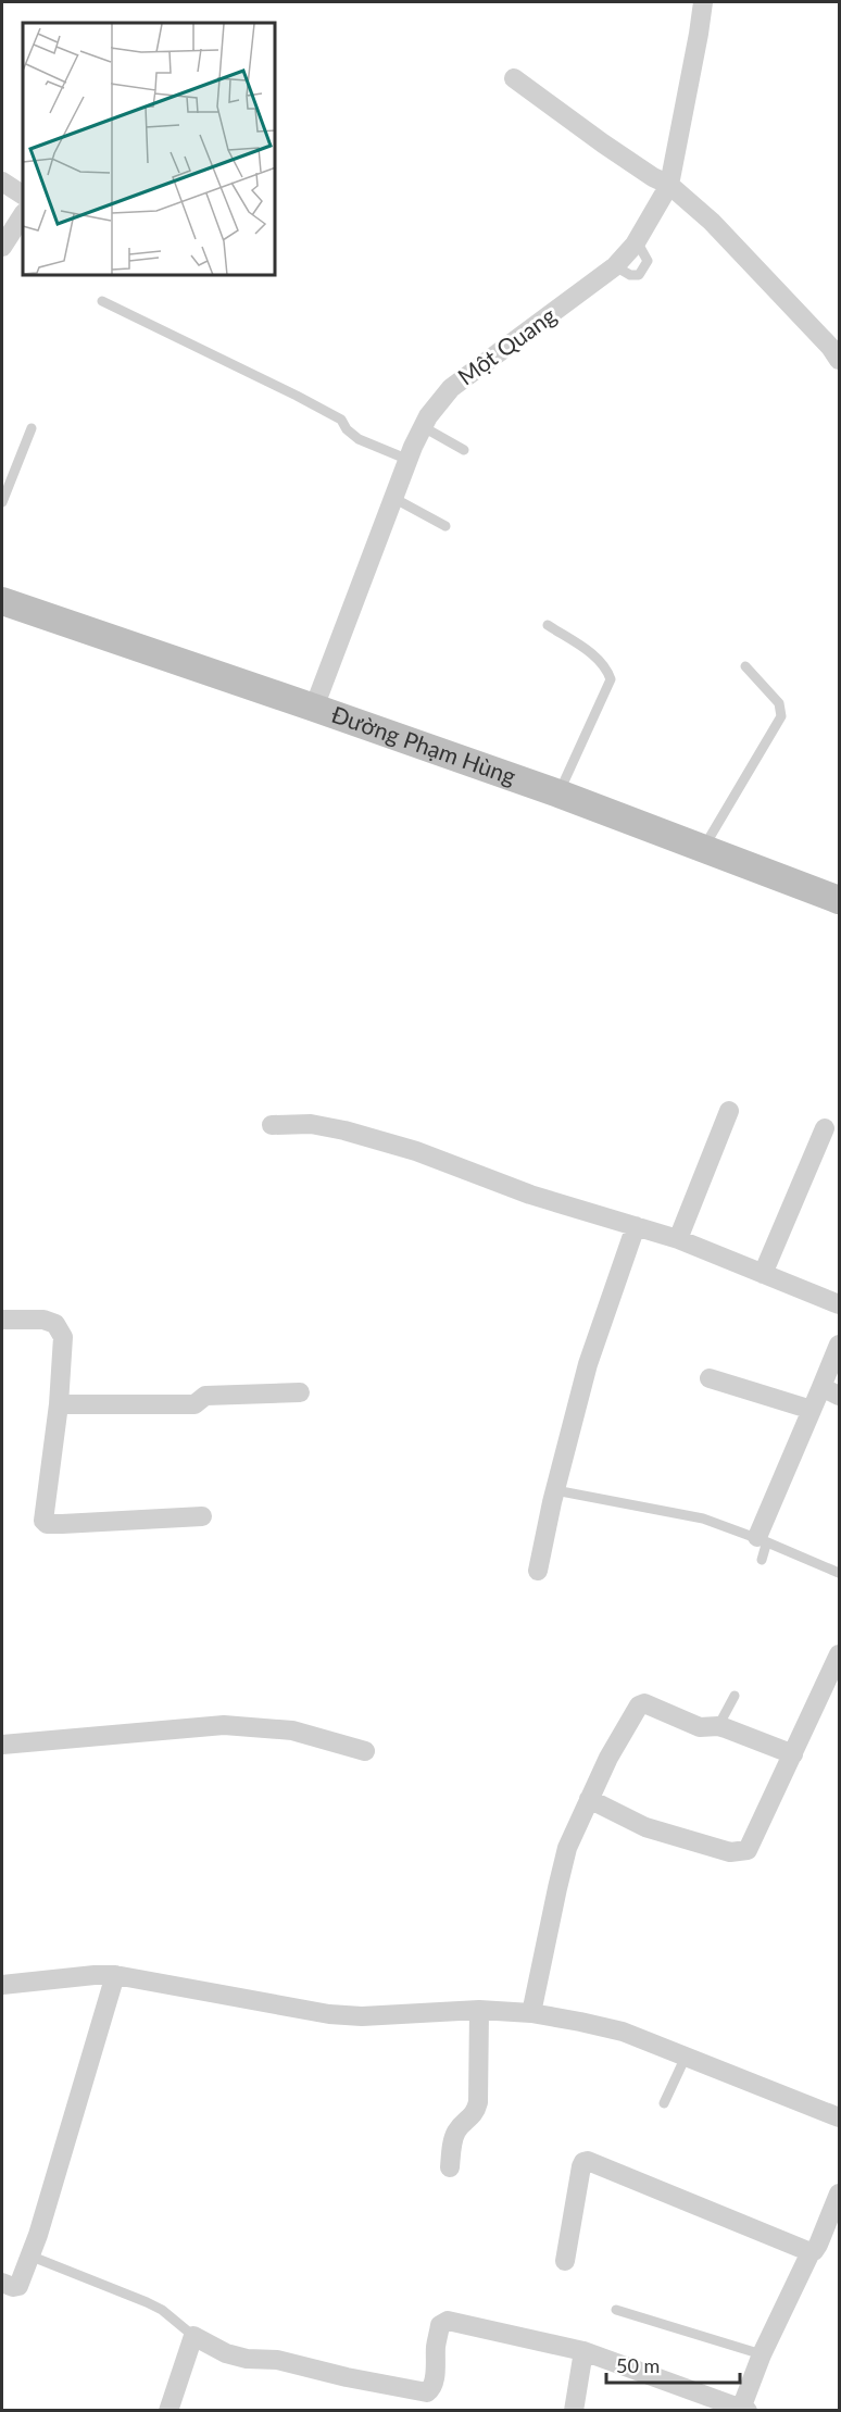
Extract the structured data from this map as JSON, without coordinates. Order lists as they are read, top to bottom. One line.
{"streets":{"main road":["Đường Phạm Hùng"],"street":["Một Quang"]},"crossings":[["Một Quang","Đường Phạm Hùng"]],"scale_bar":"50 m"}
